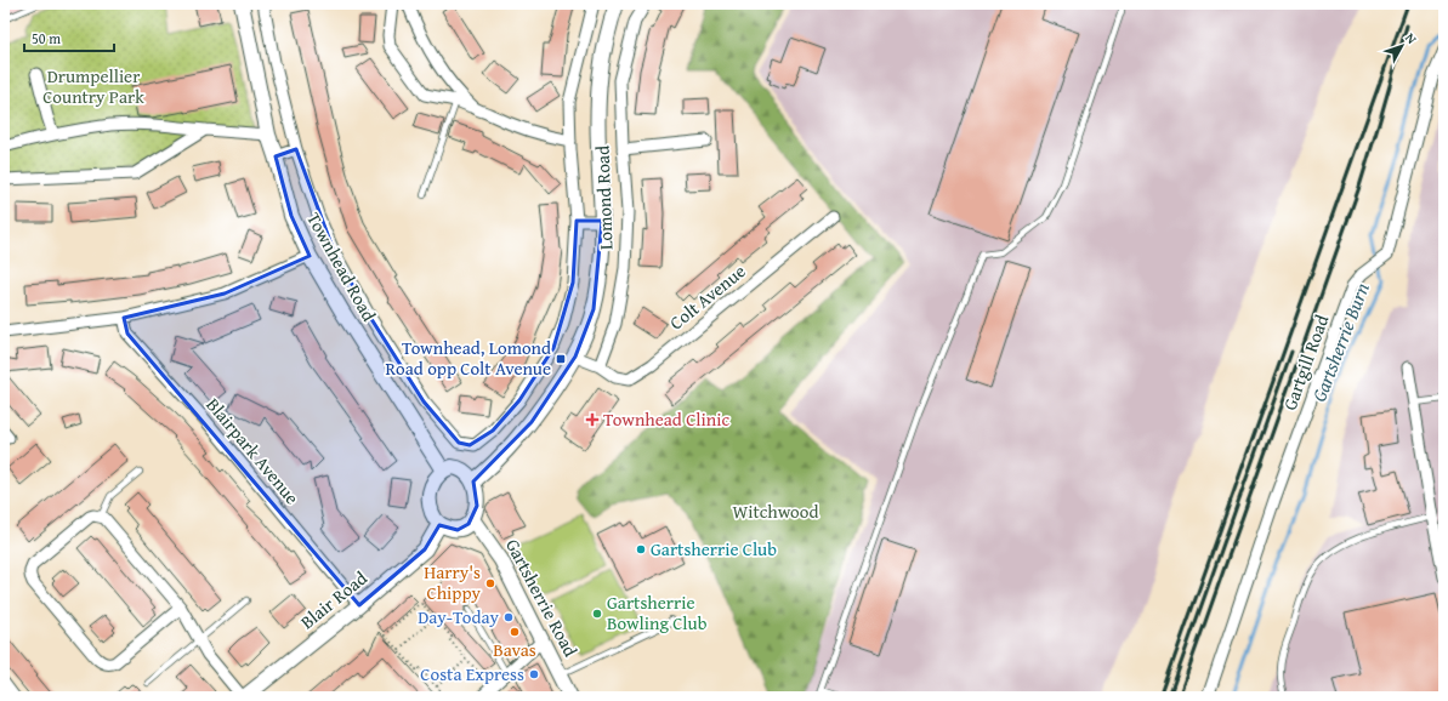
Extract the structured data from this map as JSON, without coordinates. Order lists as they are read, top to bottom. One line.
{"streets":{"street":["Lomond Road","Townhead Road","Colt Avenue","Gartgill Road","Blairpark Avenue","Gartsherrie Road","Blair Road"]},"crossings":[["Lomond Road","Townhead Road"],["Lomond Road","Colt Avenue"],["Lomond Road","Gartsherrie Road"],["Lomond Road","Blair Road"],["Townhead Road","Gartsherrie Road"],["Townhead Road","Blair Road"],["Blairpark Avenue","Blair Road"],["Gartsherrie Road","Blair Road"]],"water":["Gartsherrie Burn"],"parks":["Drumpellier Country Park","Witchwood"],"places":{"transit":["Townhead, Lomond Road opp Colt Avenue"],"health":["Townhead Clinic"],"other":["Gartsherrie Club","Harry's Chippy","Gartsherrie Bowling Club","Day-Today","Bavas","Costa Express"]},"scale_bar":"50 m","north":"top right"}
